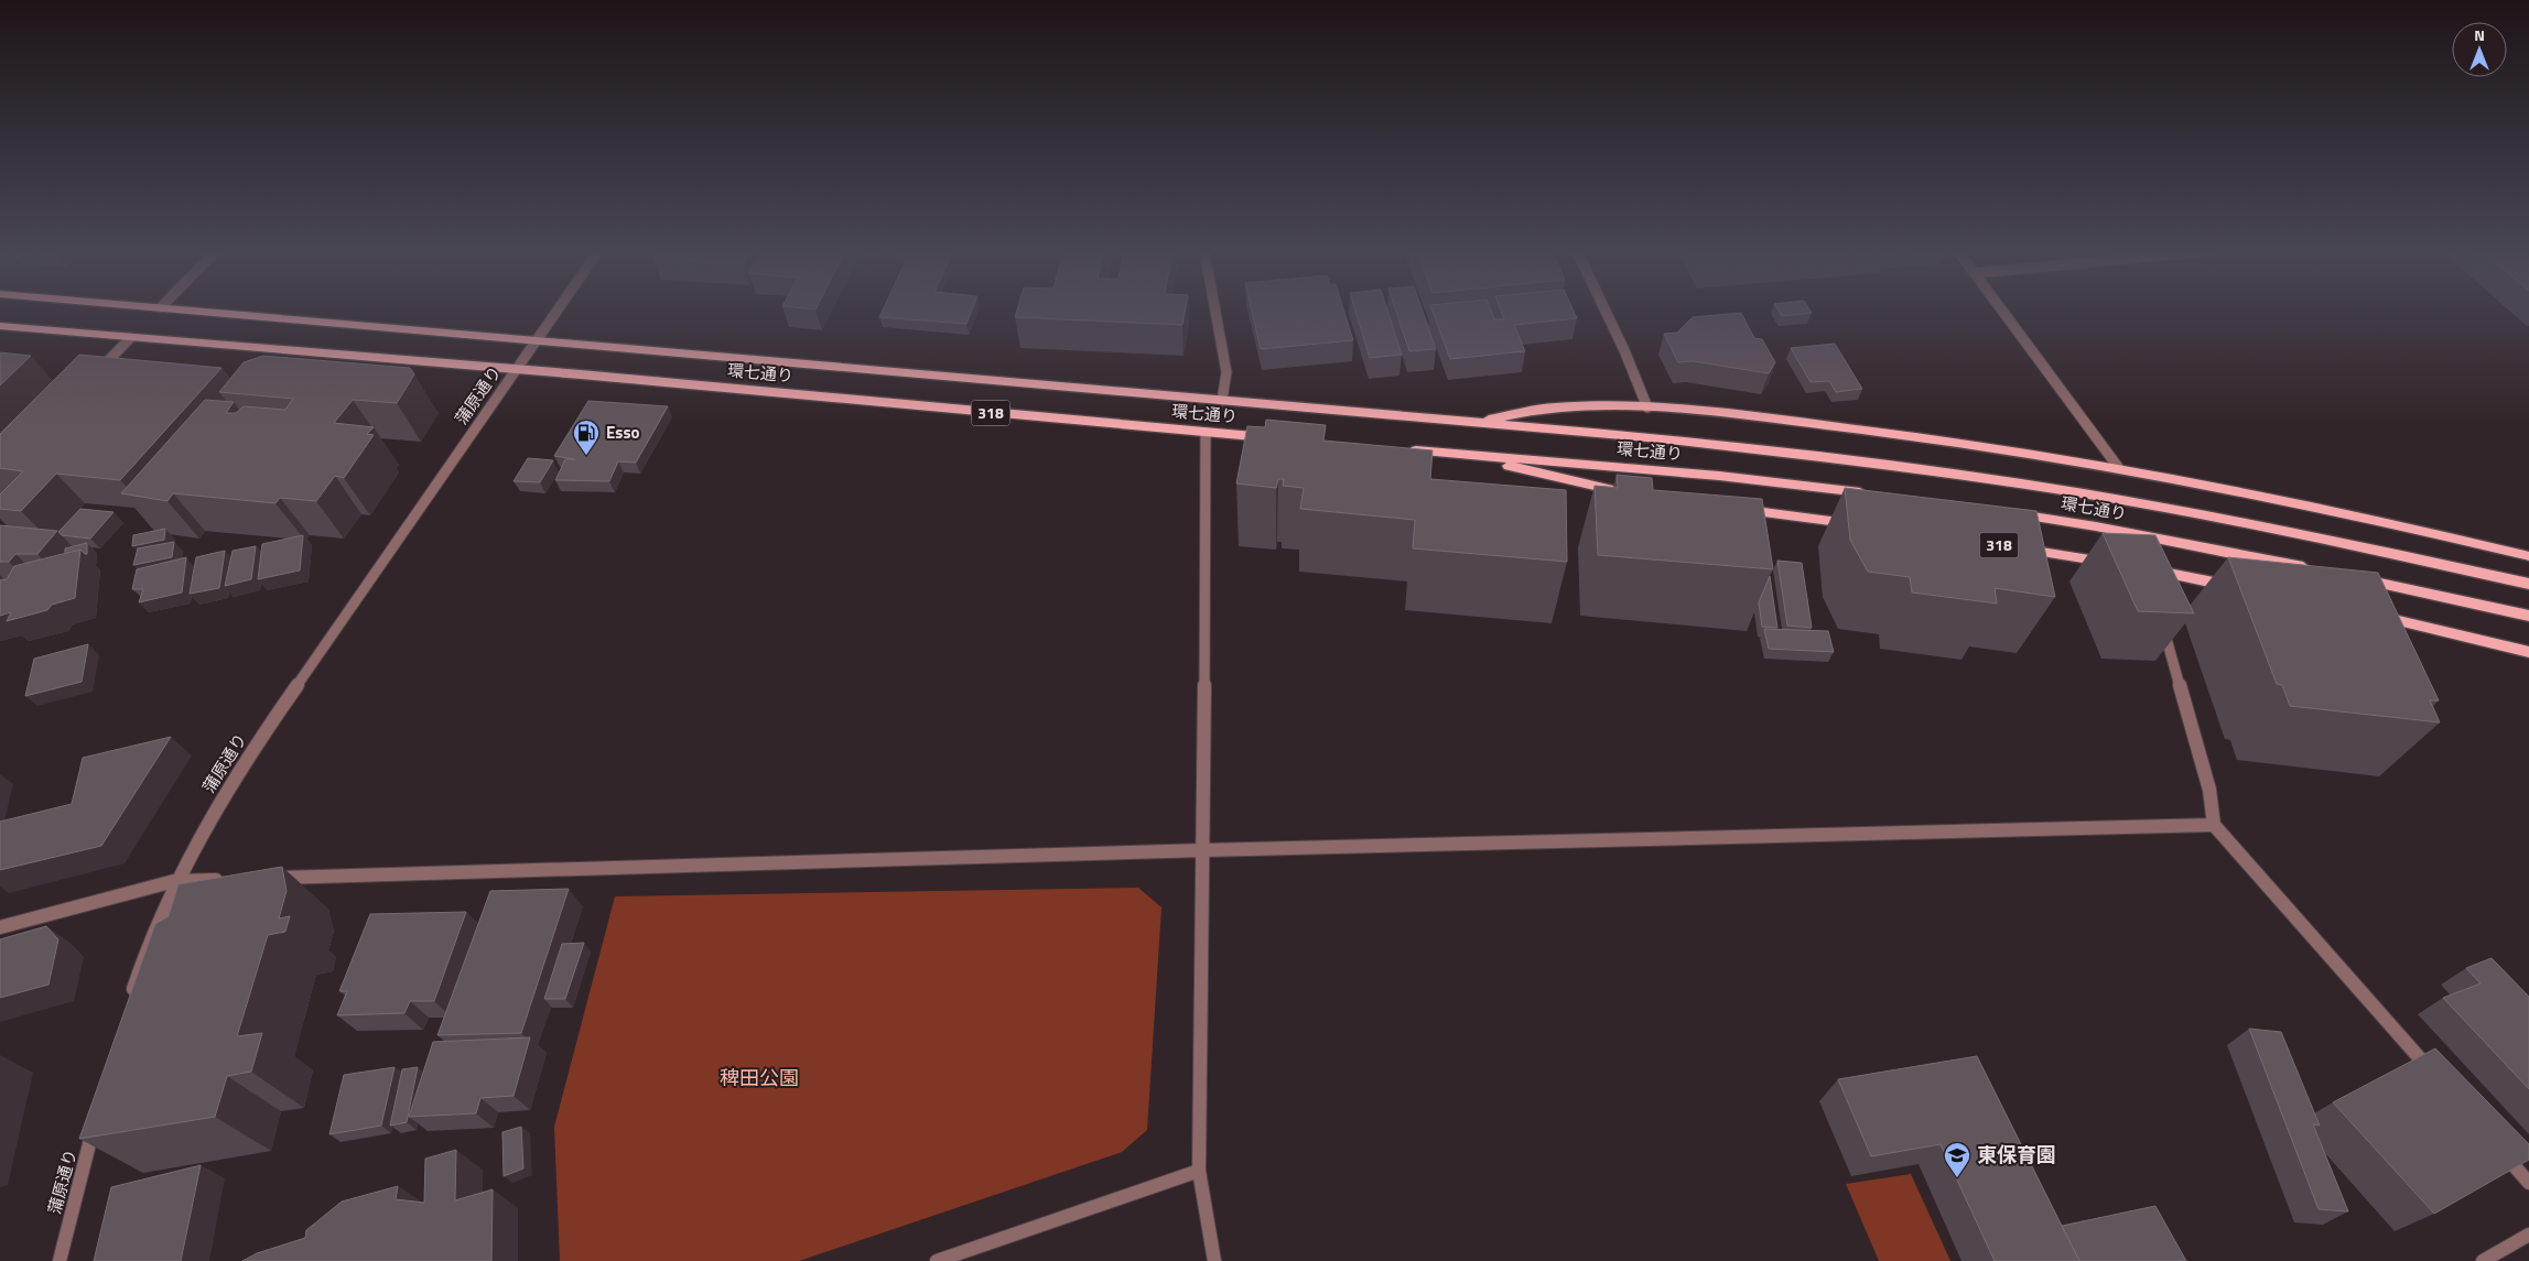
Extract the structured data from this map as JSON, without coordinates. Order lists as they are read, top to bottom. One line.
{"streets":{"main road":["環七通り","318"],"street":["蒲原通り"]},"crossings":[["環七通り","蒲原通り"],["環七通り","318"]],"parks":["稗田公園"],"places":{"fuel station":["Esso"],"school or university":["東保育園"]},"north":"top"}
